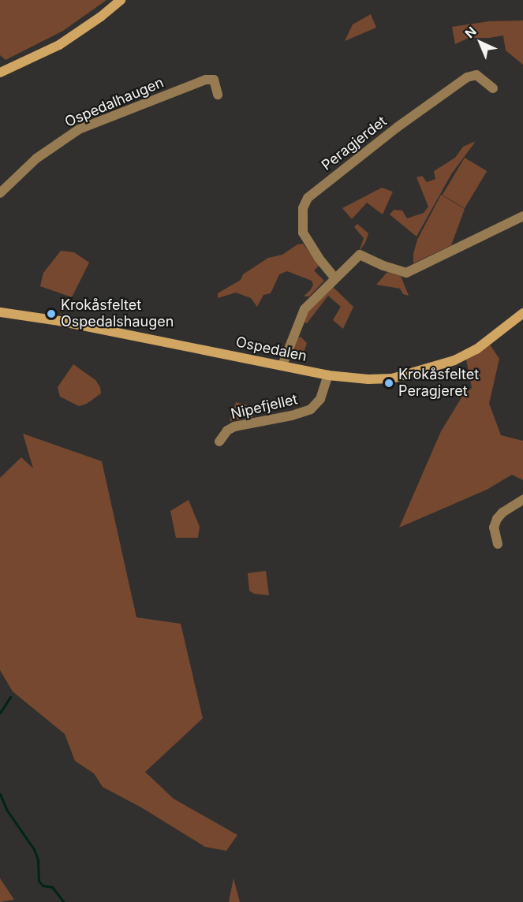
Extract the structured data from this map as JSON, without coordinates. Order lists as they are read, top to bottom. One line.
{"streets":{"street":["Ospedalhaugen","Peragjerdet","Ospedalen","Nipefjellet"]},"crossings":[["Ospedalen","Nipefjellet"]],"places":["Krokåsfeltet Ospedalshaugen","Krokåsfeltet Peragjeret"],"north":"top left"}
